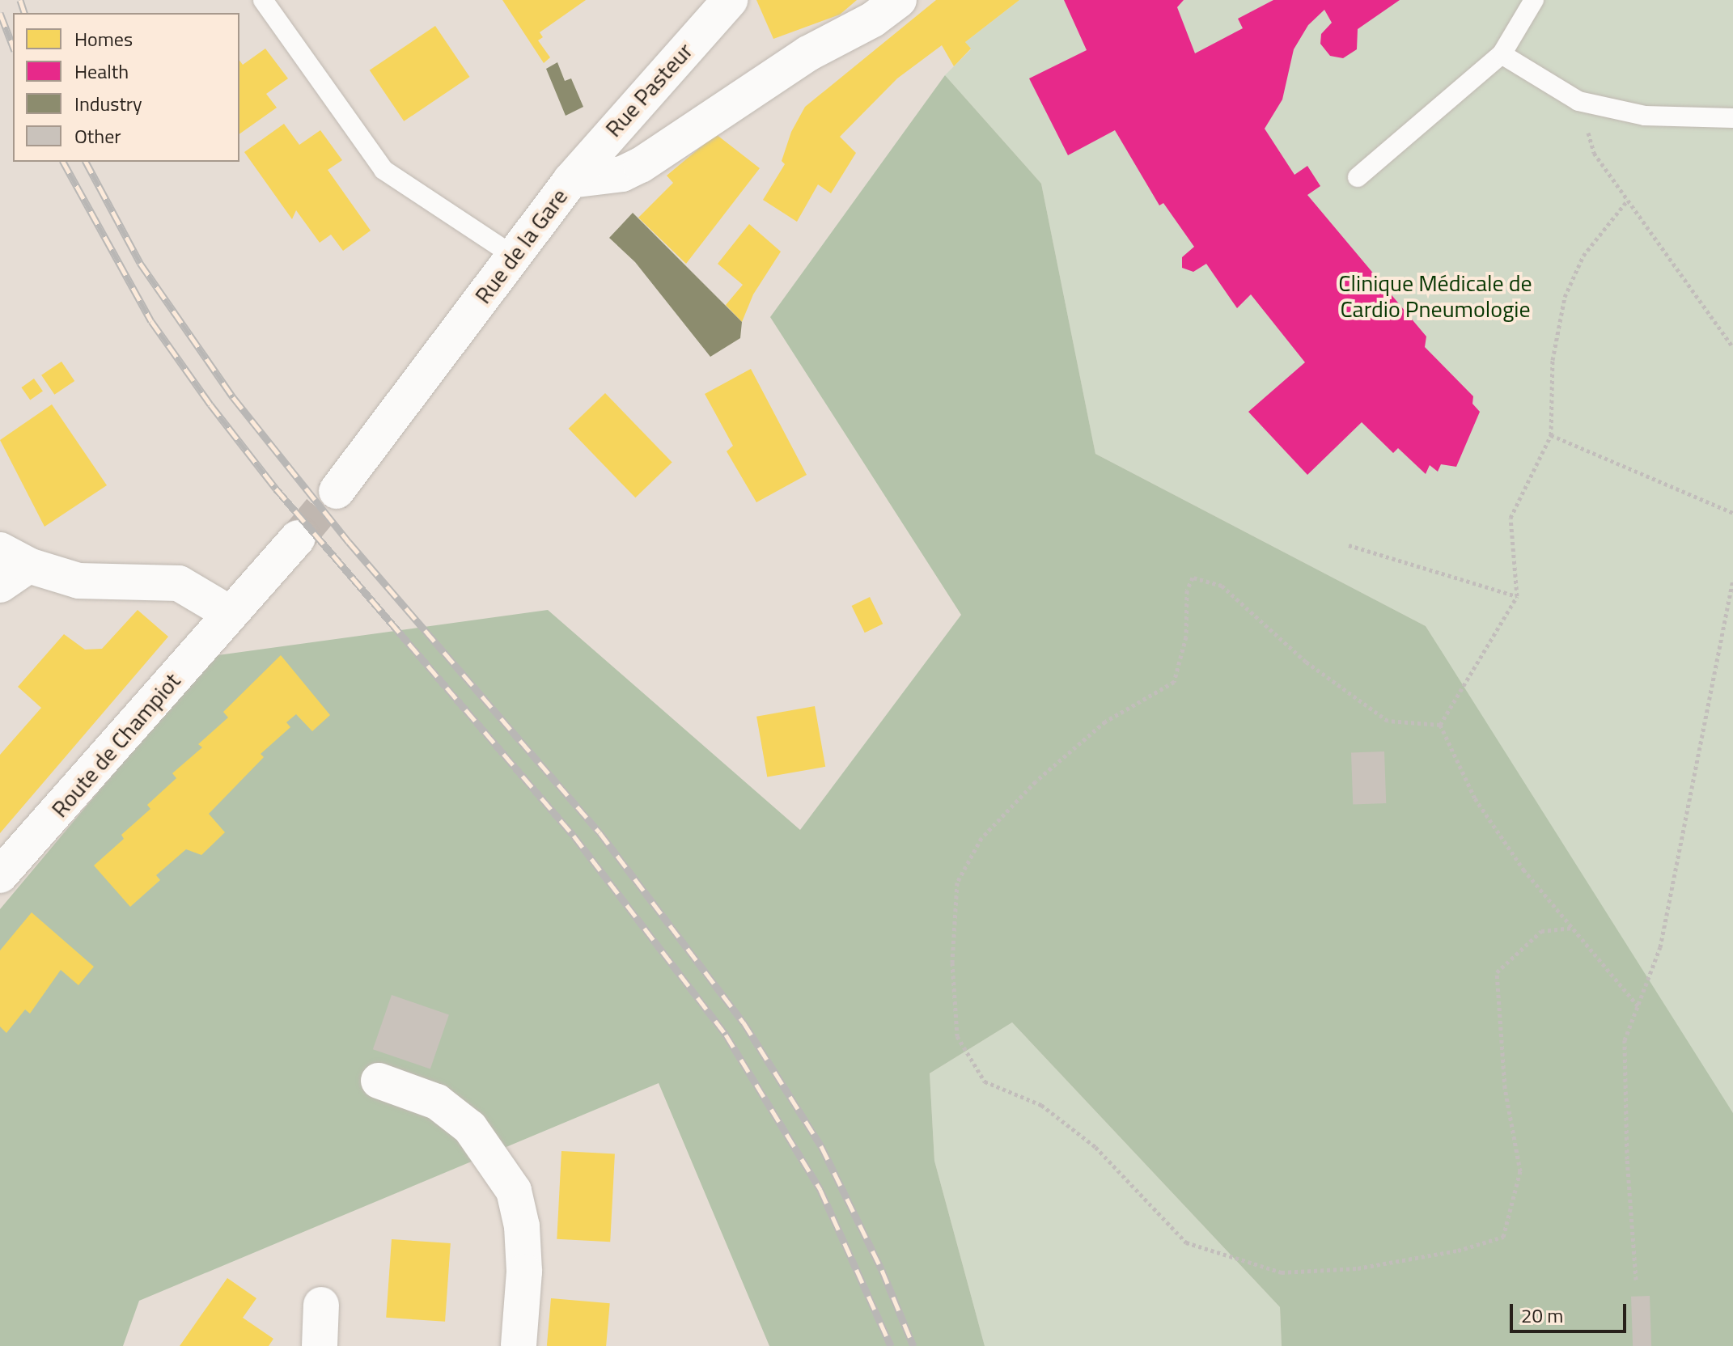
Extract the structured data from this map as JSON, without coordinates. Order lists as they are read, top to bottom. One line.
{"streets":{"street":["Rue Pasteur","Rue de la Gare","Route de Champiot"]},"crossings":[["Rue Pasteur","Rue de la Gare"]],"parks":["Clinique Médicale de Cardio Pneumologie"],"legend":["Homes","Health","Industry","Other"],"scale_bar":"20 m"}
